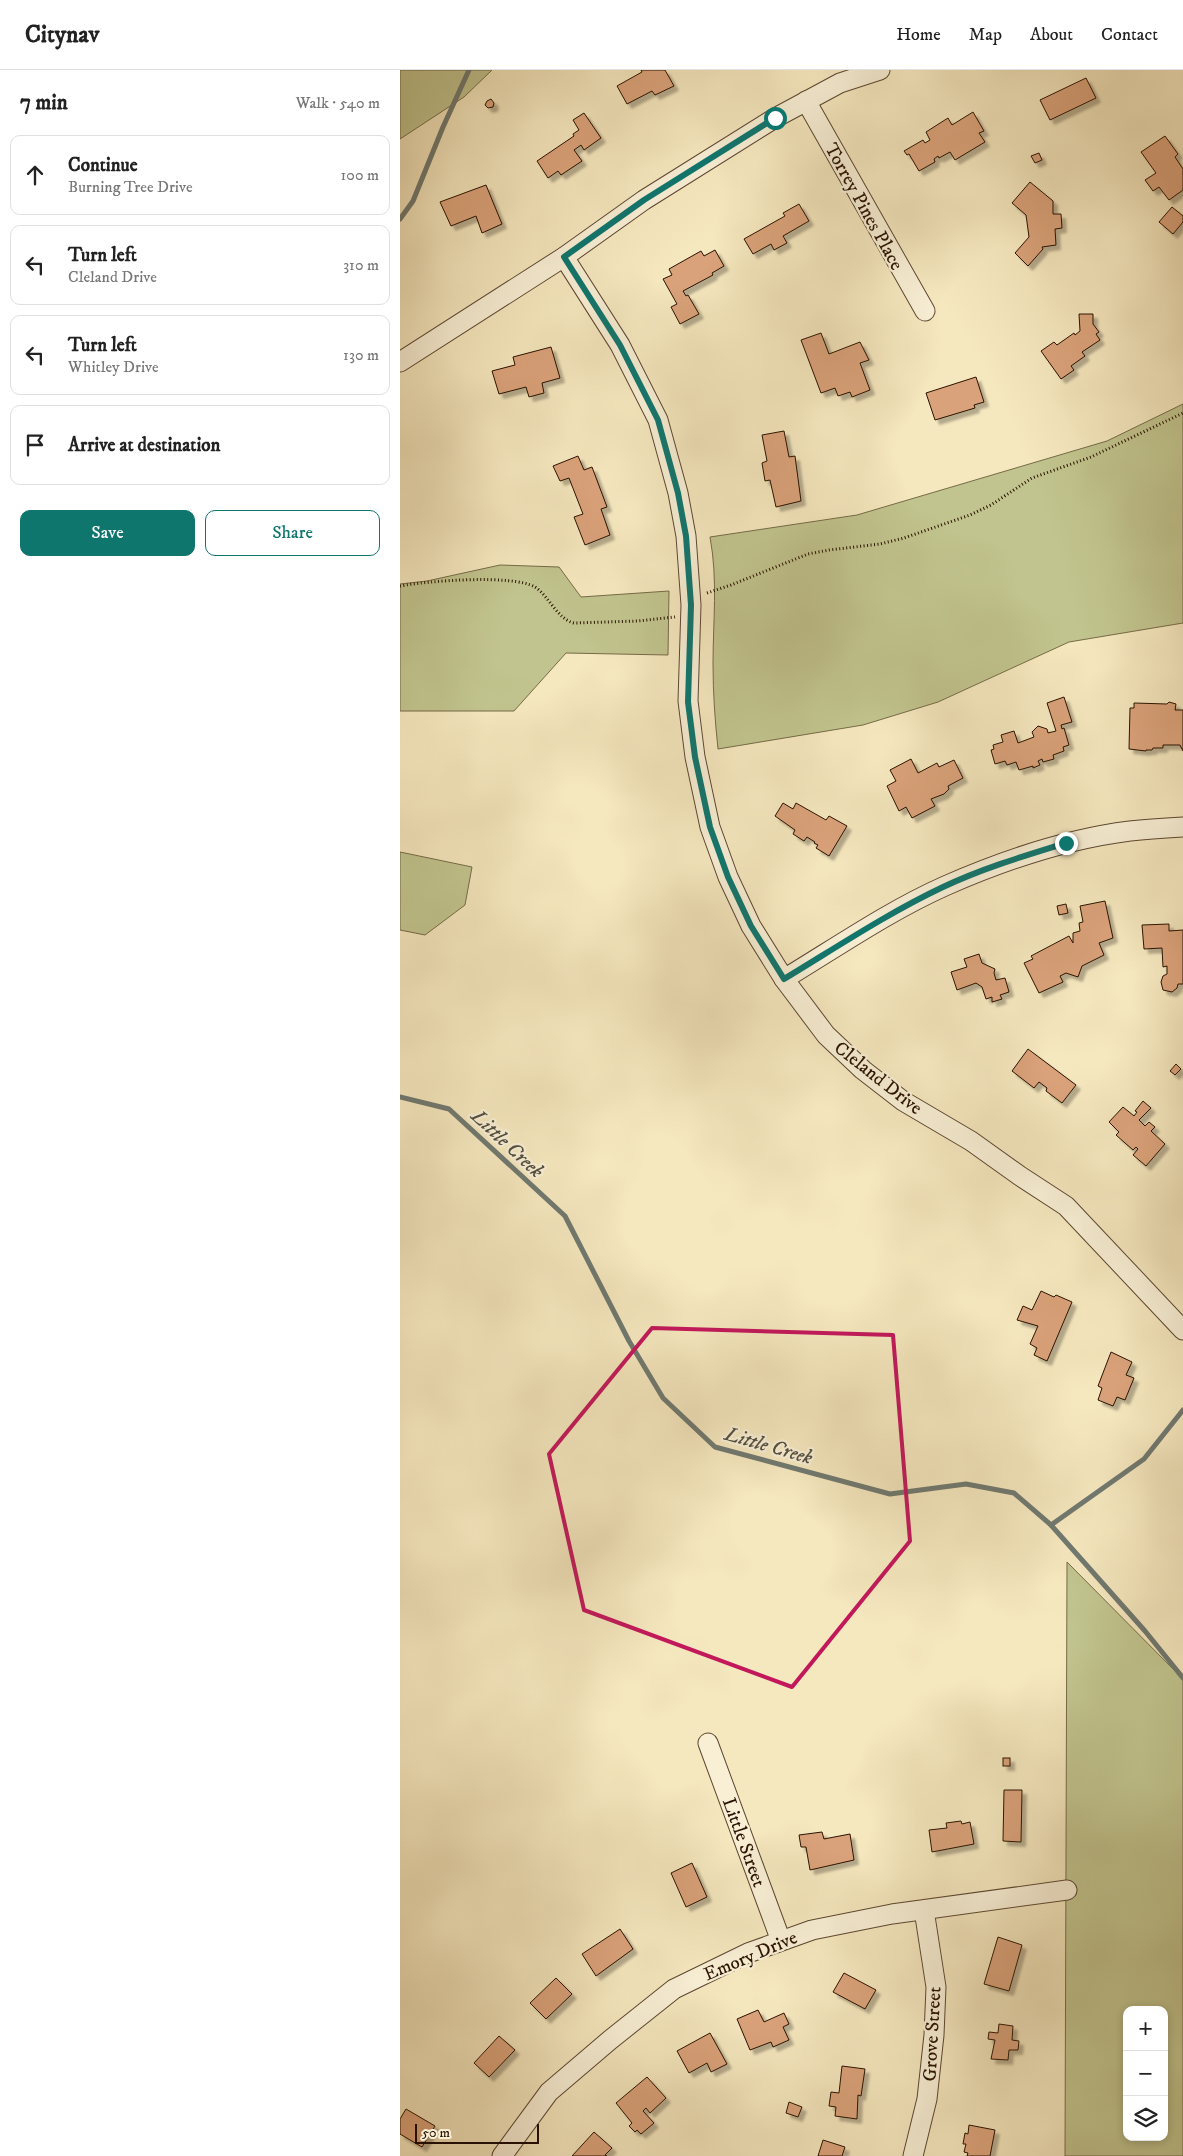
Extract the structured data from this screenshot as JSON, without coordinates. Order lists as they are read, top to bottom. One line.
{"streets":{"street":["Torrey Pines Place","Cleland Drive","Little Street","Emory Drive","Grove Street"]},"crossings":[["Little Street","Emory Drive"],["Emory Drive","Grove Street"]],"water":["Little Creek"],"scale_bar":"50 m","page":{"header":"Citynav","nav":["Home","Map","About","Contact"],"heading":["7 min","Walk · 540 m"],"list":[["Continue","Burning Tree Drive","100 m"],["Turn left","Cleland Drive","310 m"],["Turn left","Whitley Drive","130 m"],"Arrive at destination"],"buttons":["Save","Share"],"map_buttons":["+","−"],"scale":"50 m"}}
